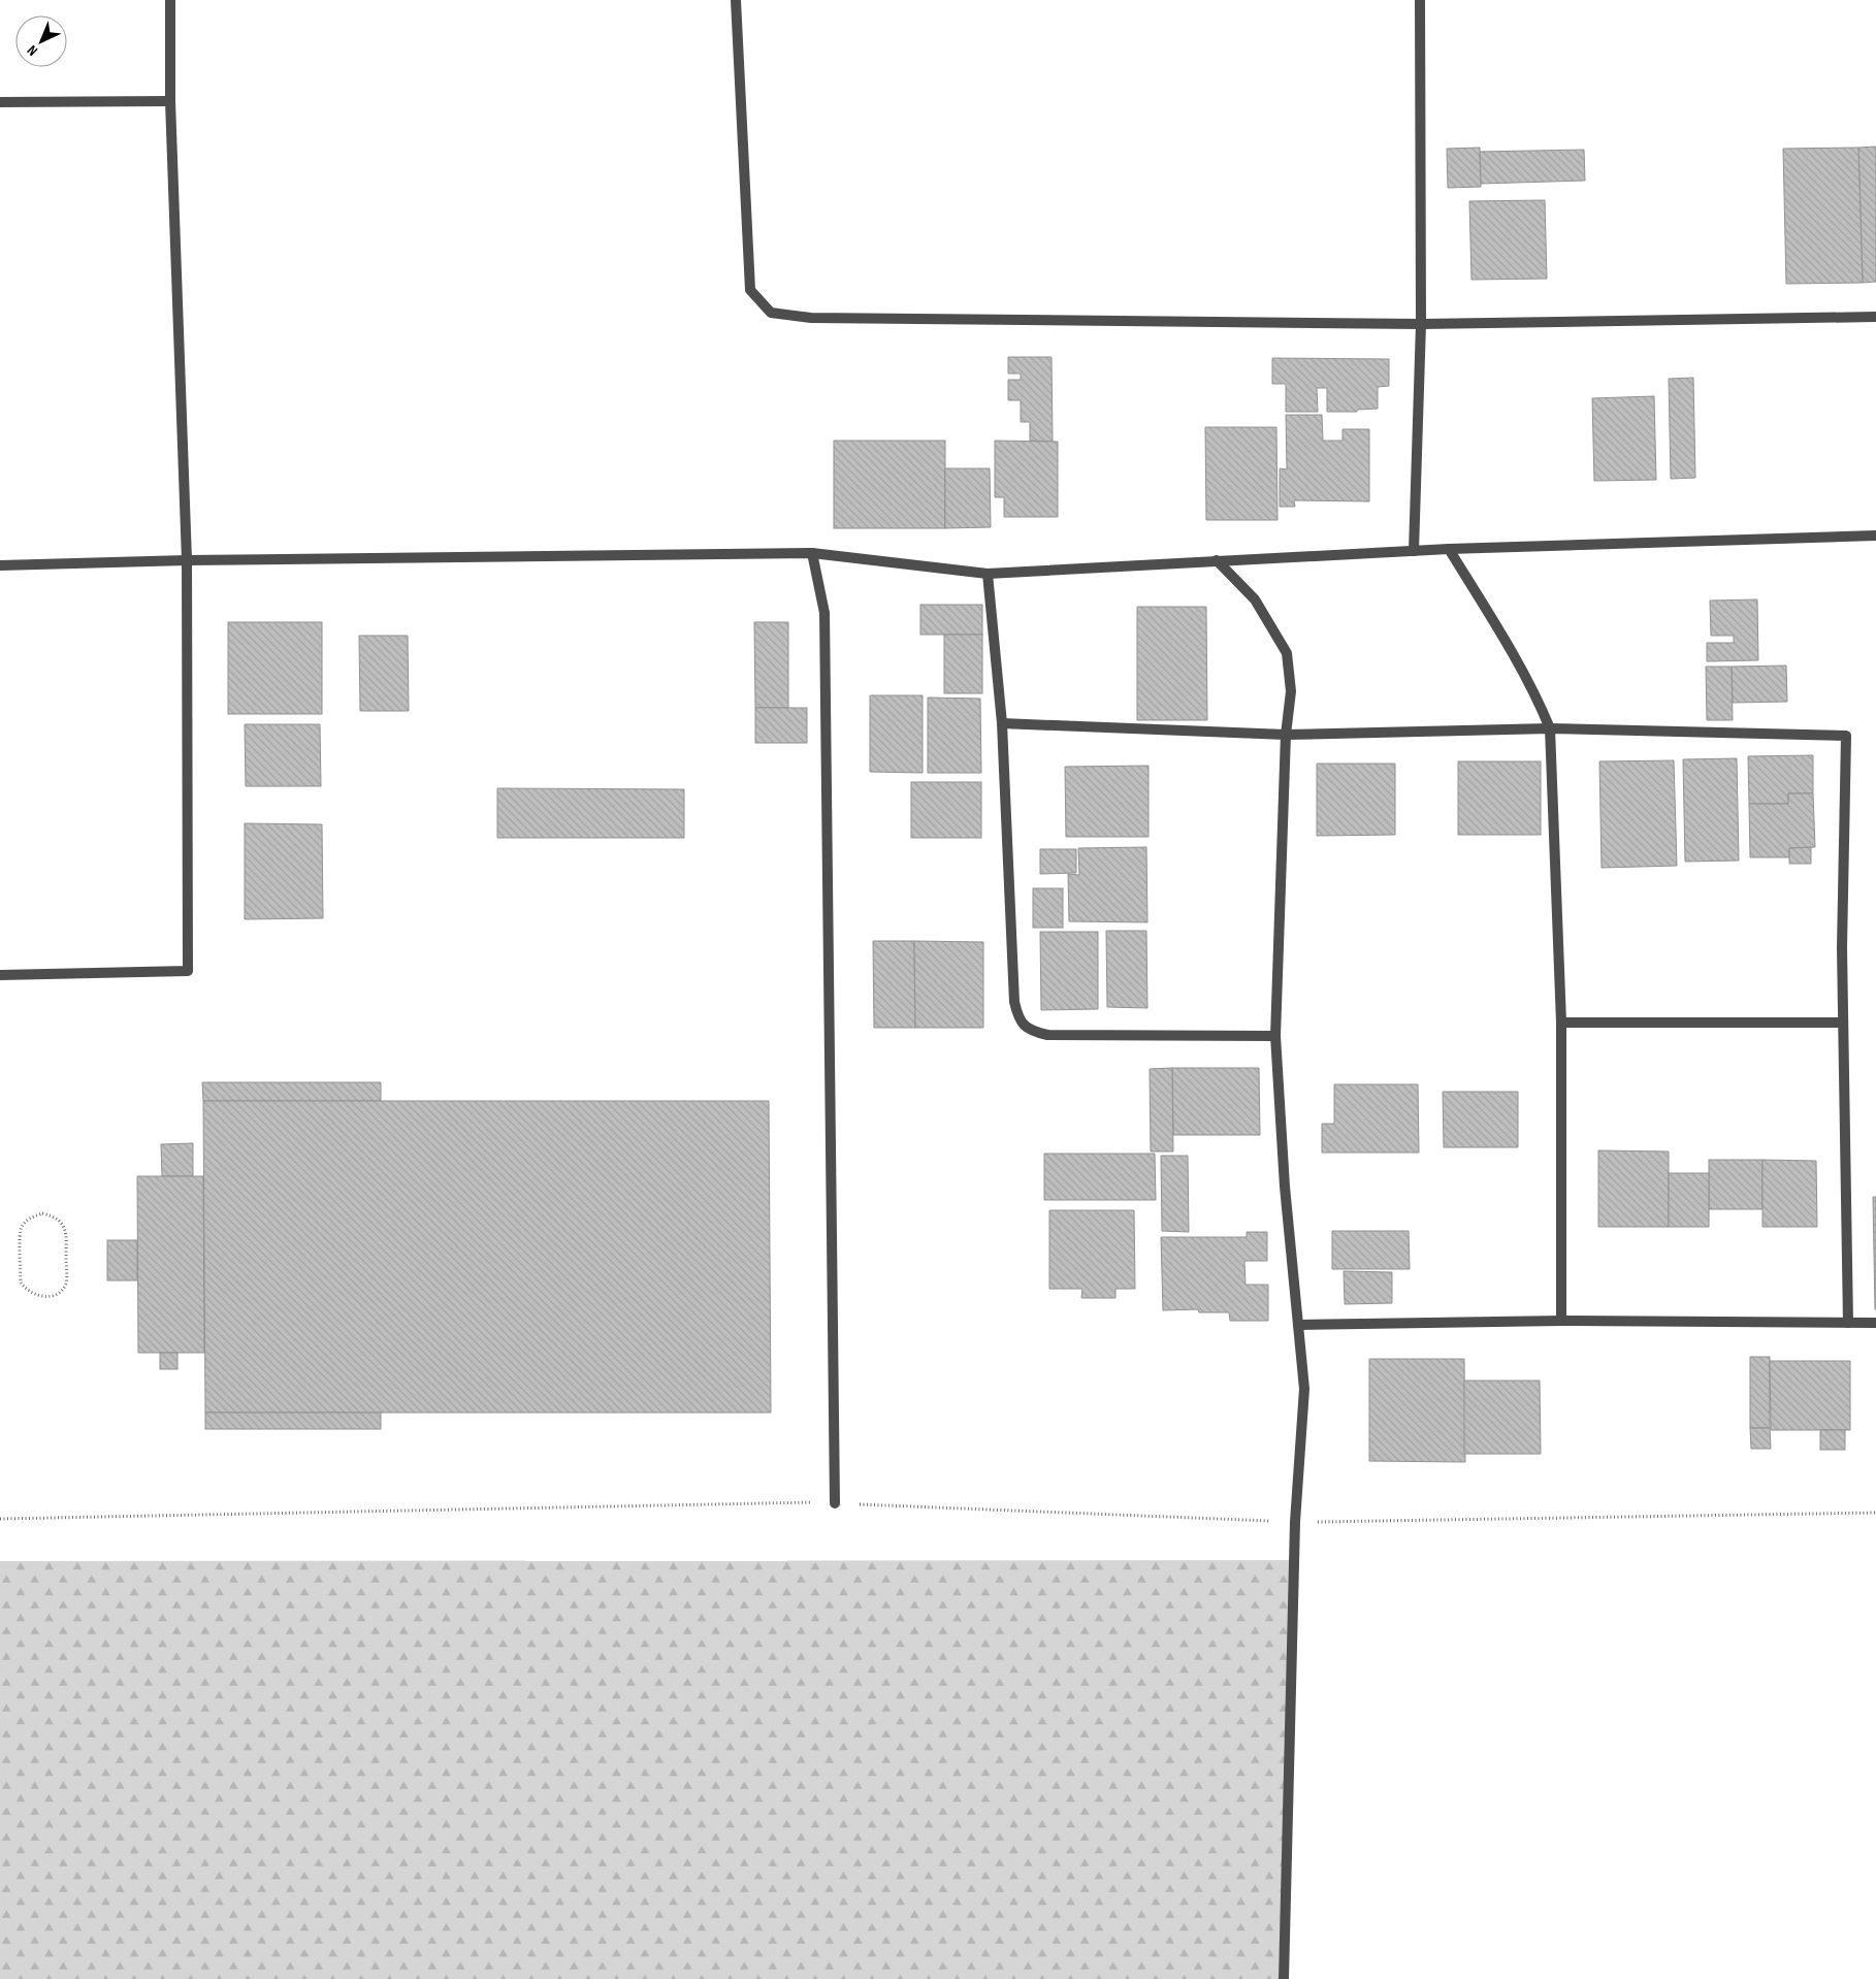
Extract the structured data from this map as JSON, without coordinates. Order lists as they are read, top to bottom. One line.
{"north":"bottom left"}
